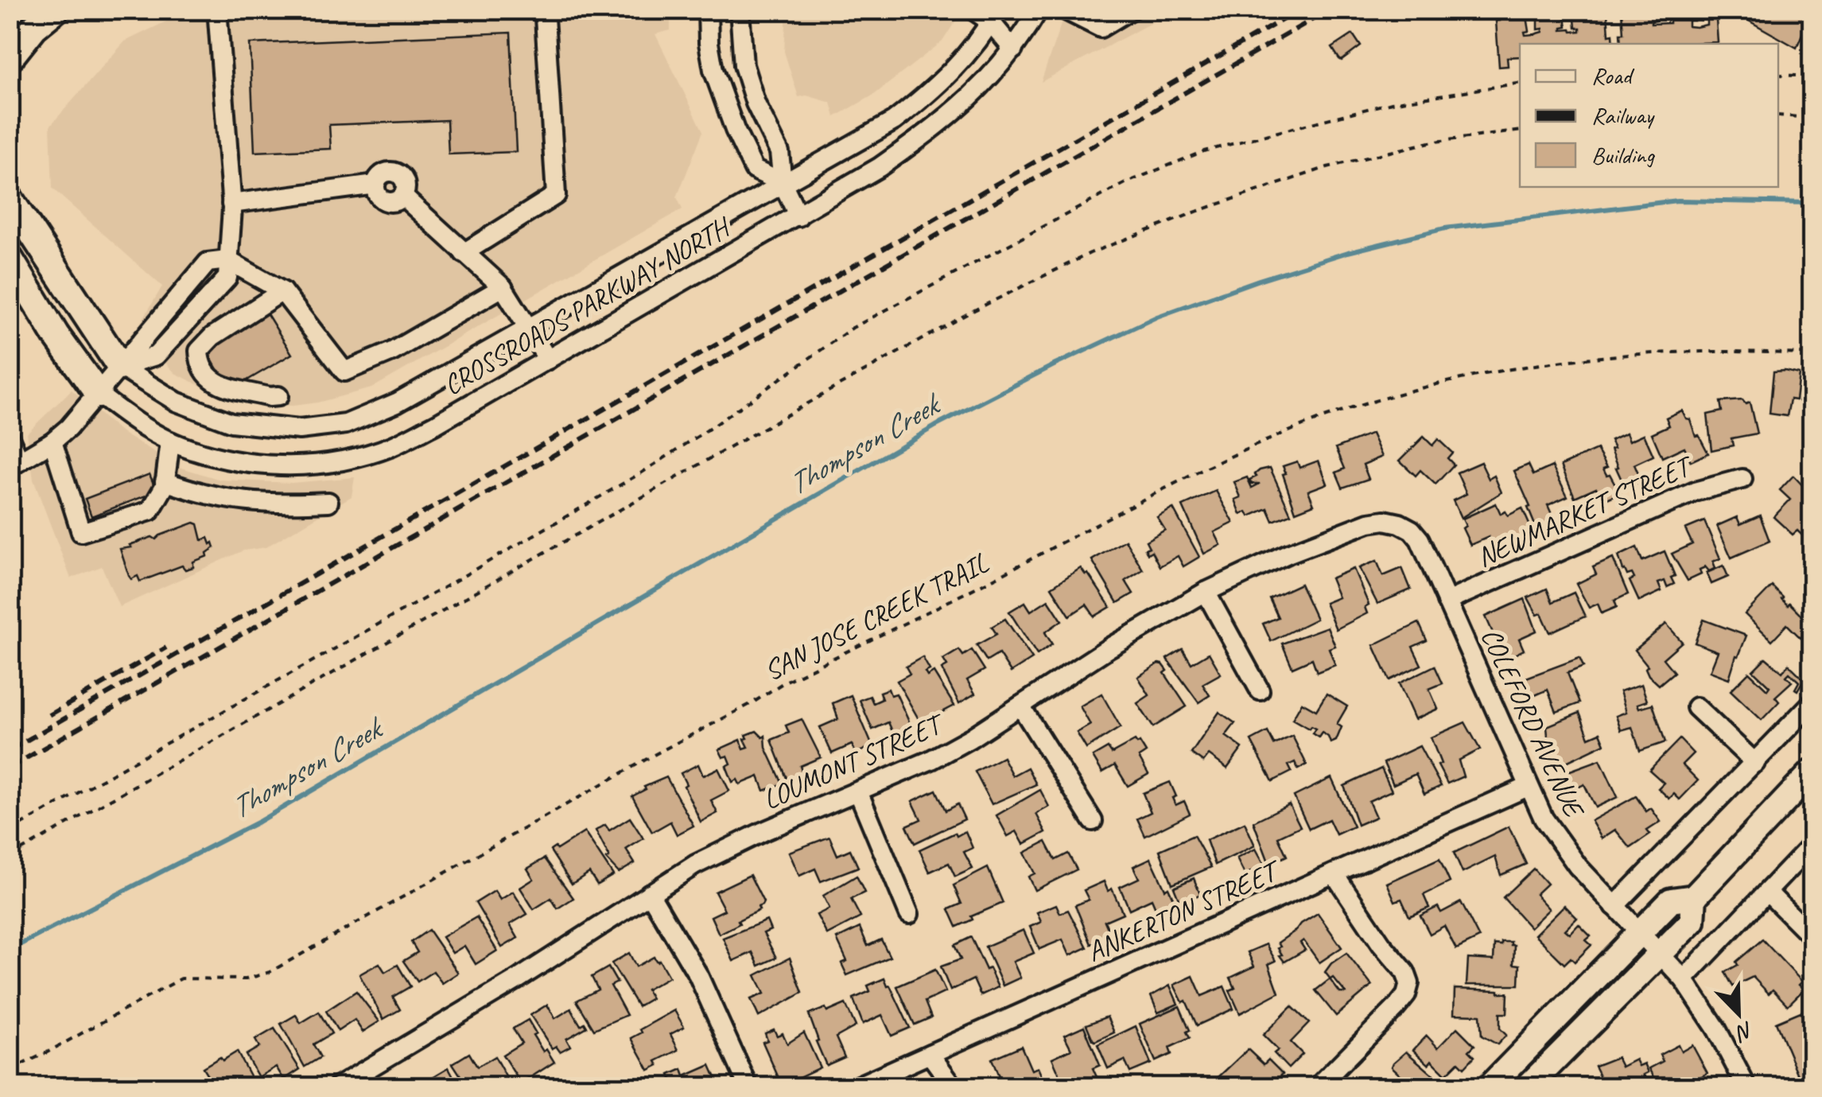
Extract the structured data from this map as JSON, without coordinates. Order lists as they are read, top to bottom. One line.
{"streets":{"street":["CROSSROADS PARKWAY NORTH","NEWMARKET STREET","COLEFORD AVENUE","LOUMONT STREET","ANKERTON STREET"],"path":["SAN JOSE CREEK TRAIL"]},"crossings":[["NEWMARKET STREET","COLEFORD AVENUE"],["COLEFORD AVENUE","LOUMONT STREET"],["COLEFORD AVENUE","ANKERTON STREET"]],"water":["Thompson Creek"],"legend":["Road","Railway","Building"],"north":"bottom right"}
